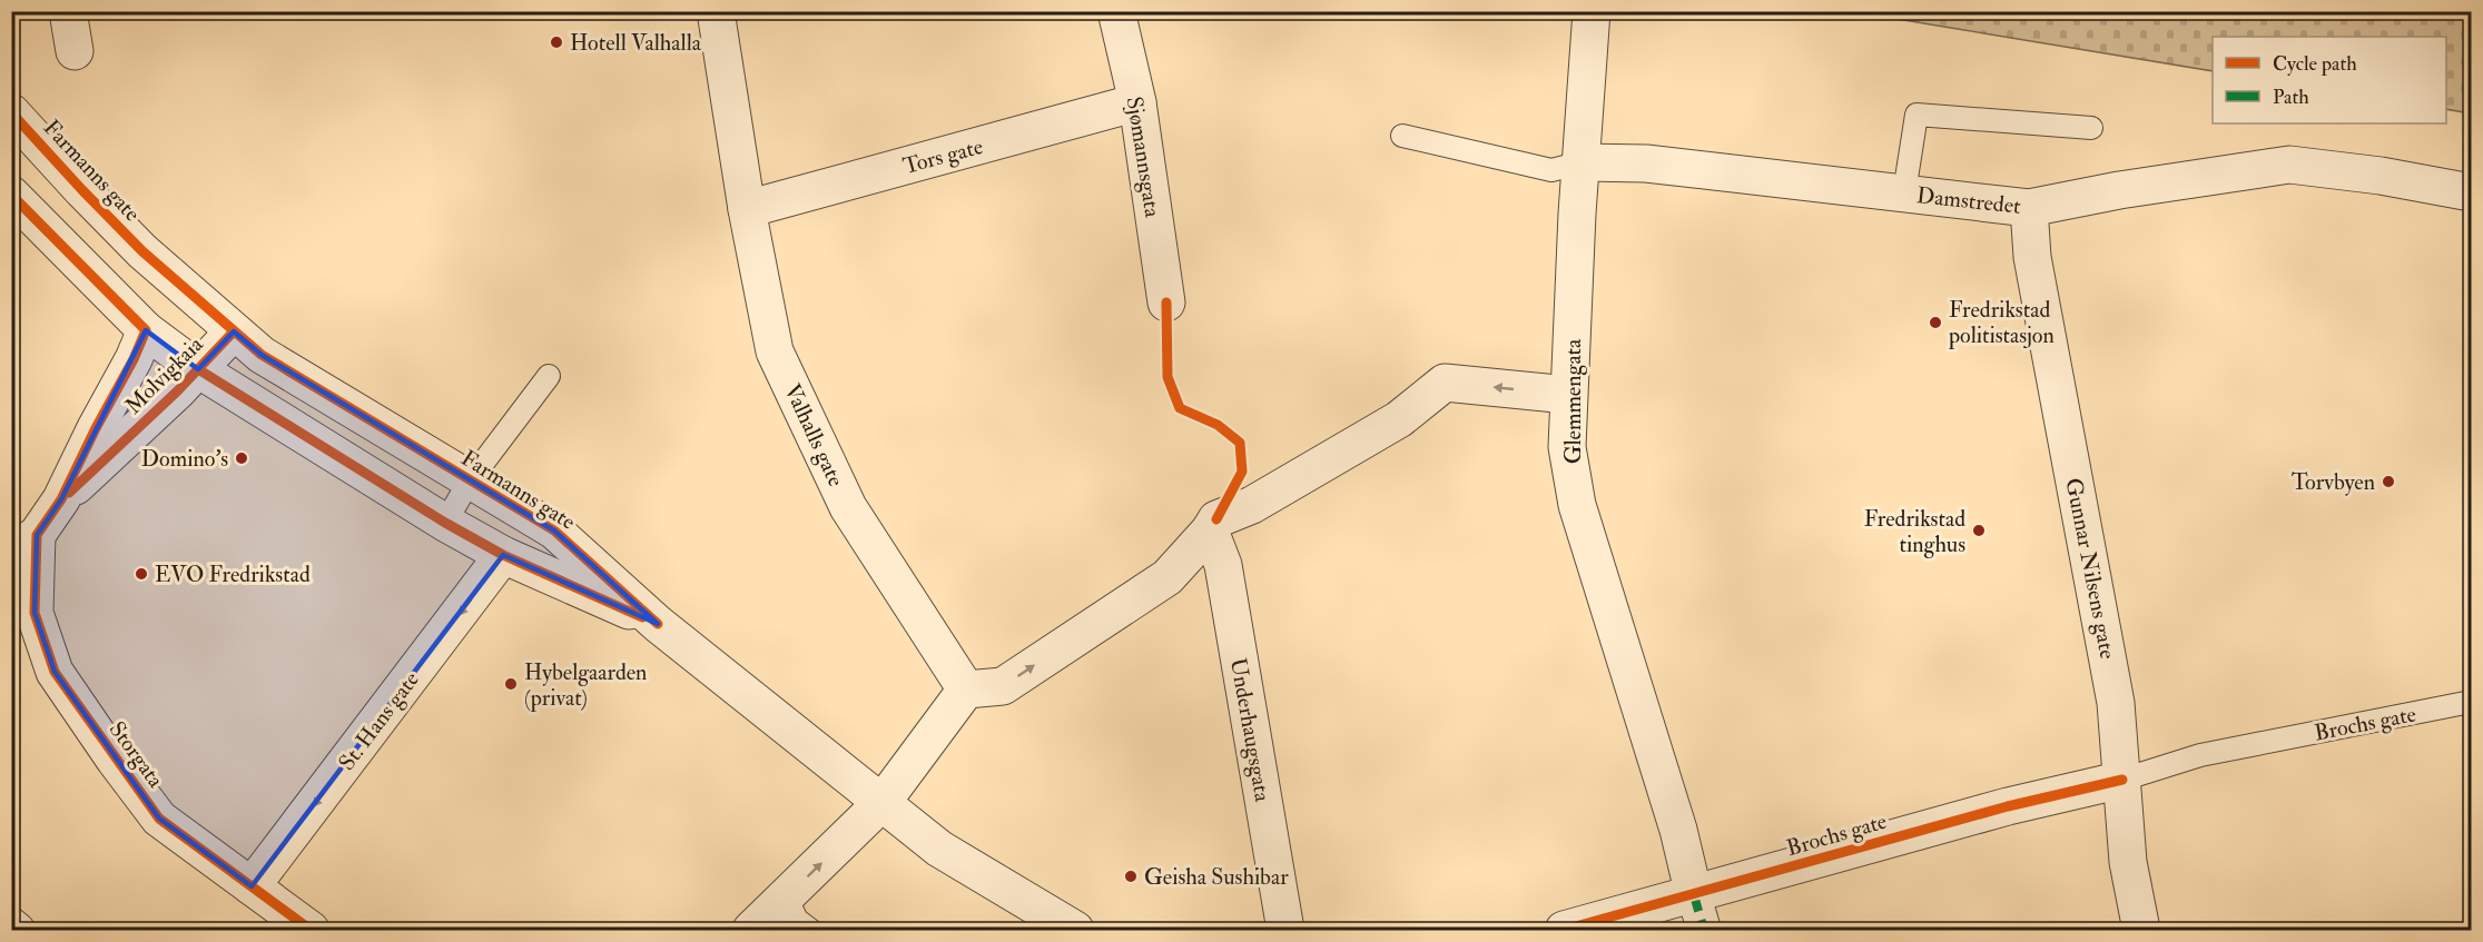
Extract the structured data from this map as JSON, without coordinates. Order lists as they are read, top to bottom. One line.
{"streets":{"street":["Tors gate","Sjømannsgata","Farmanns gate","Damstredet","Molvigkaia","Glemmengata","Valhalls gate","Gunnar Nilsens gate","St. Hans gate","Brochs gate","Underhaugsgata","Storgata"]},"crossings":[["Tors gate","Sjømannsgata"],["Tors gate","Valhalls gate"],["Farmanns gate","Molvigkaia"],["Farmanns gate","St. Hans gate"],["Damstredet","Glemmengata"],["Damstredet","Gunnar Nilsens gate"],["Molvigkaia","Storgata"],["Glemmengata","Brochs gate"],["Gunnar Nilsens gate","Brochs gate"],["St. Hans gate","Storgata"]],"one_way":["St. Hans gate"],"places":["Hotell Valhalla","Fredrikstad politistasjon","Domino's","Torvbyen","Fredrikstad tinghus","EVO Fredrikstad","Hybelgaarden (privat)","Geisha Sushibar"],"legend":["Cycle path","Path"]}
